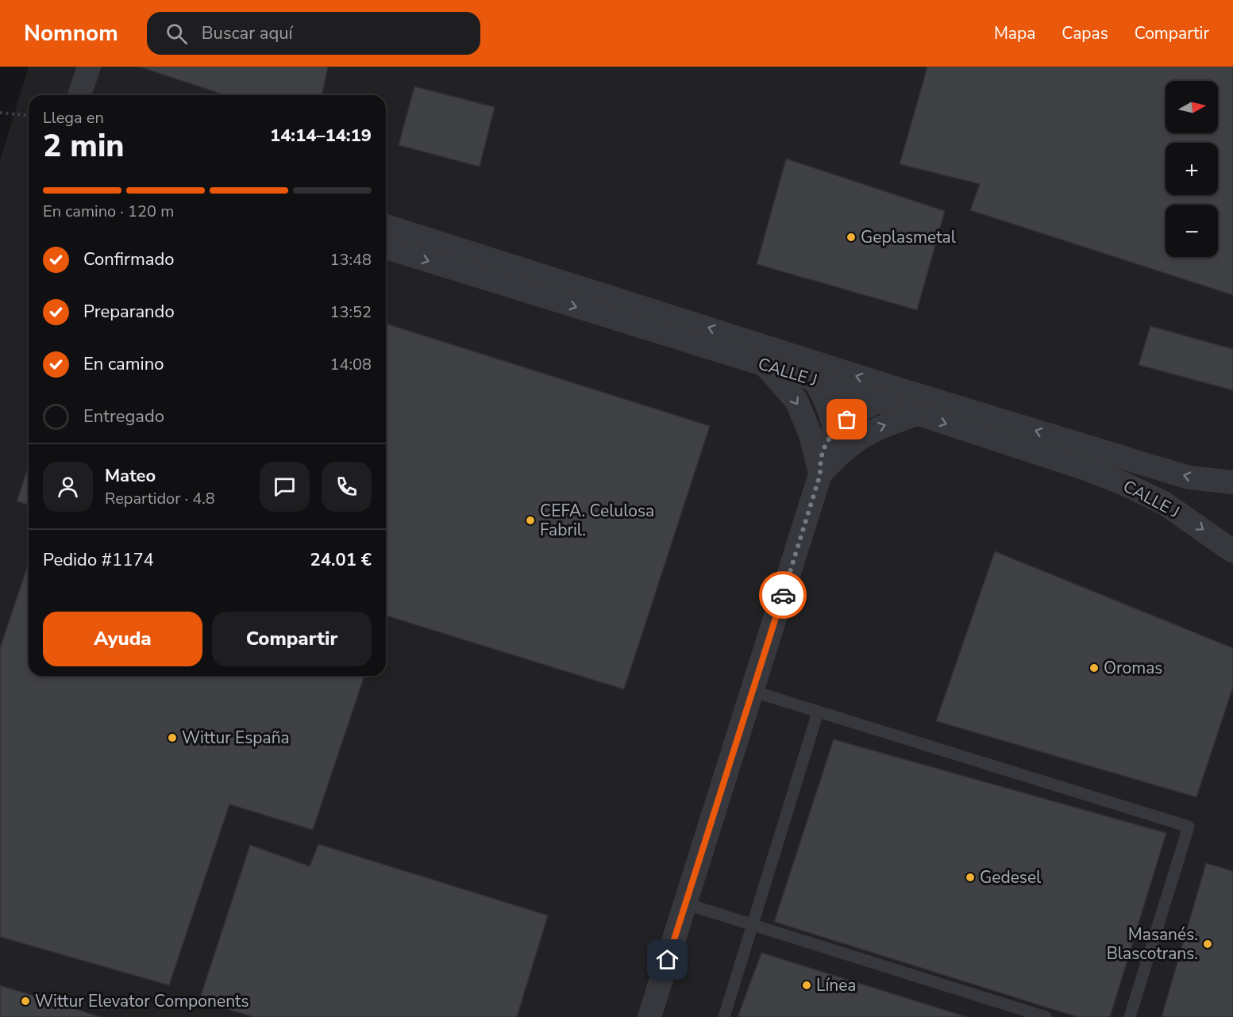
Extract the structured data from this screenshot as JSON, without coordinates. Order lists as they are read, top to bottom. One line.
{"streets":{"street":["CALLE J"]},"places":["Geplasmetal","CEFA. Celulosa Fabril.","Oromas","Wittur España","Gedesel","Masanés. Blascotrans.","Línea","Wittur Elevator Components"],"north":"right","page":{"header":"Nomnom","search":"Buscar aquí","nav":["Mapa","Capas","Compartir"],"map_buttons":["+","−"],"heading":["2 min","Llega en","14:14–14:19"],"panel":["Mateo","Repartidor · 4.8","Pedido #1174","24.01 €"],"bar":"En camino · 120 m","list":[["Confirmado","13:48"],["Preparando","13:52"],["En camino","14:08"],"Entregado"],"buttons":["Ayuda","Compartir"]}}
